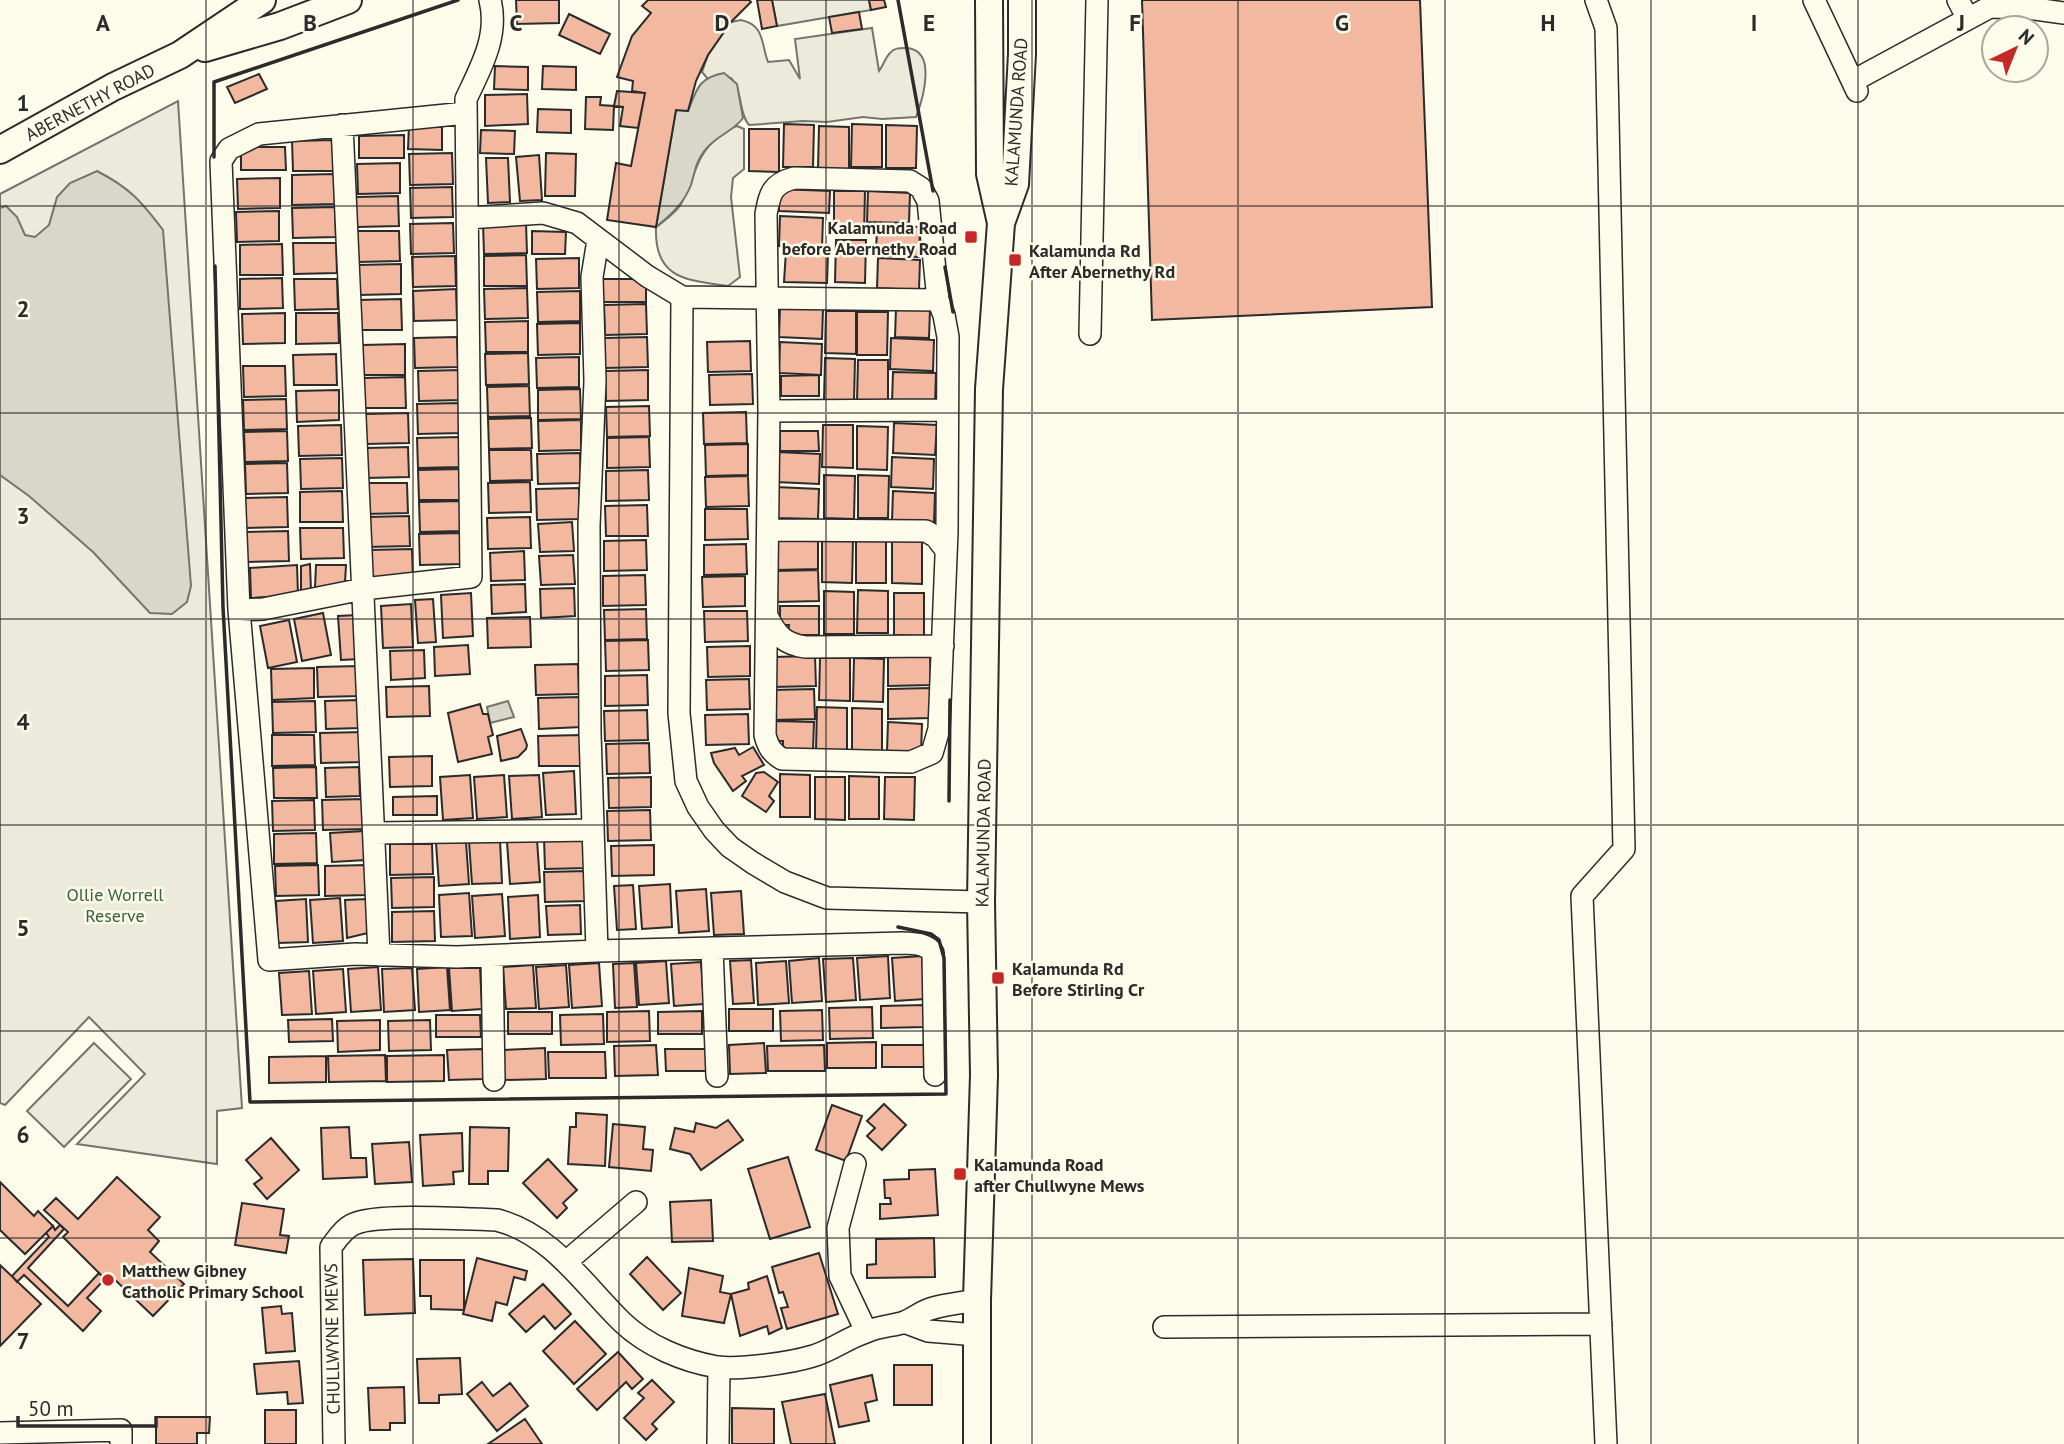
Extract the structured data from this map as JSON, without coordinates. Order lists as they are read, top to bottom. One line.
{"streets":{"main road":["ABERNETHY ROAD","KALAMUNDA ROAD"],"street":["CHULLWYNE MEWS"]},"crossings":[["KALAMUNDA ROAD","CHULLWYNE MEWS"]],"parks":["Ollie Worrell Reserve"],"places":{"transit":["Kalamunda Road before Abernethy Road","Kalamunda Rd After Abernethy Rd","Kalamunda Rd Before Stirling Cr","Kalamunda Road after Chullwyne Mews"],"other":["Matthew Gibney Catholic Primary School"]},"scale_bar":"50 m","north":"top right","grid":{"columns":["A","B","C","D","E","F","G","H","I","J"],"rows":["1","2","3","4","5","6","7"]}}
